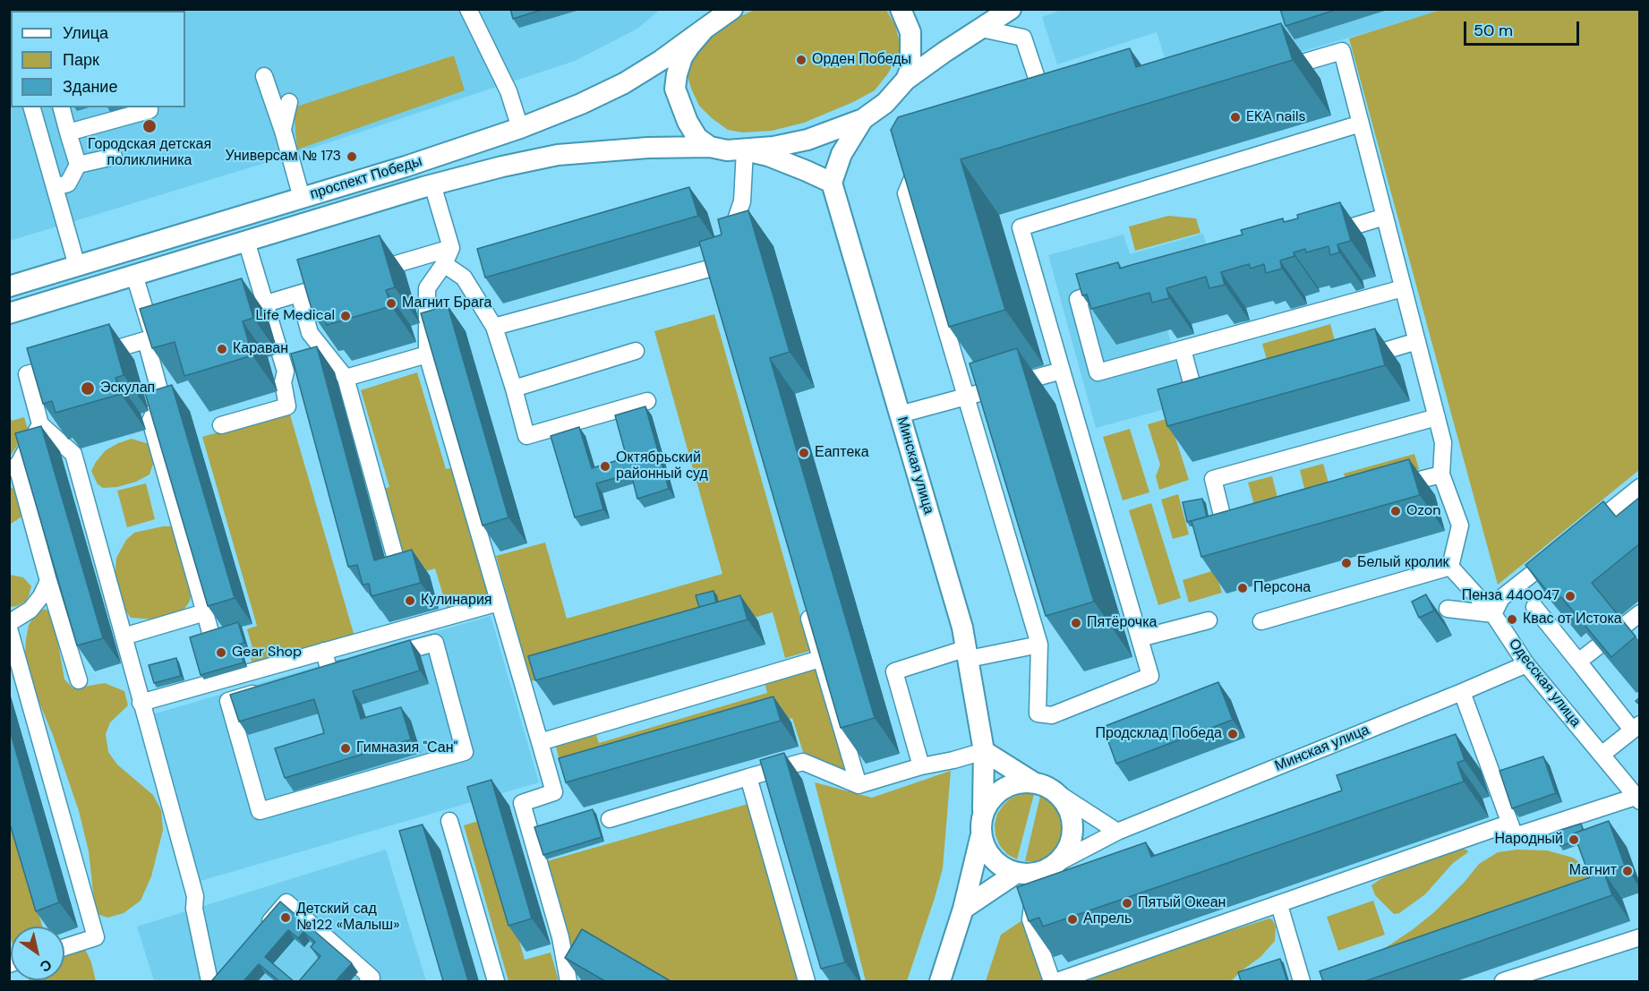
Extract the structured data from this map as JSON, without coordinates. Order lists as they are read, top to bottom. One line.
{"streets":{"main road":["проспект Победы","Минская улица"],"street":["Одесская улица"]},"crossings":[["Минская улица","Одесская улица"]],"places":["Орден Победы","EKA nails","Городская детская поликлиника","Универсам № 173","Магнит Брага","Life Medical","Караван","Эскулап","Еаптека","Октябрьский районный суд","Ozon","Белый кролик","Персона","Пенза 440047","Кулинария","Квас от Истока","Пятёрочка","Gear Shop","Продсклад Победа","Гимназия \"Сан\"","Народный","Магнит","Пятый Океан","Детский сад №122 «Малыш»","Апрель"],"legend":["Улица","Парк","Здание"],"scale_bar":"50 m","north":"bottom right"}
